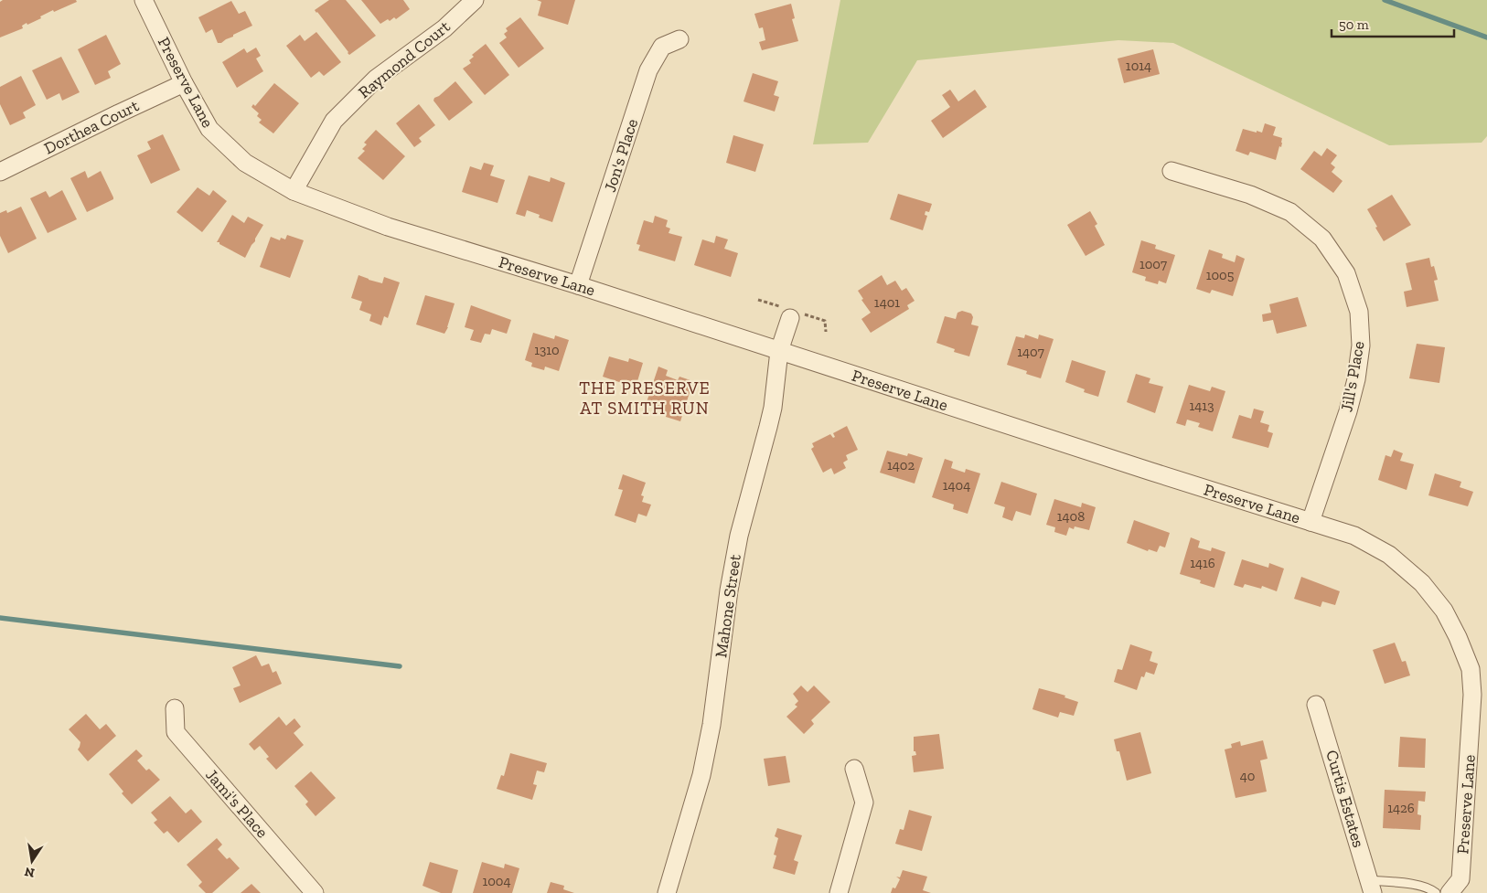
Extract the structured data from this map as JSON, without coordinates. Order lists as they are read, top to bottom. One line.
{"streets":{"street":["Raymond Court","Preserve Lane","Dorthea Court","Jon's Place","Jill's Place","Mahone Street","Curtis Estates","Jami's Place"]},"crossings":[["Raymond Court","Preserve Lane"],["Preserve Lane","Dorthea Court"],["Preserve Lane","Jon's Place"],["Preserve Lane","Jill's Place"],["Preserve Lane","Mahone Street"]],"districts":["THE PRESERVE AT SMITH RUN"],"house_numbers":["1014","1007","1005","1401","1310","1407","1413","1402","1404","1408","1416","40","1426","1004"],"scale_bar":"50 m","north":"bottom"}
